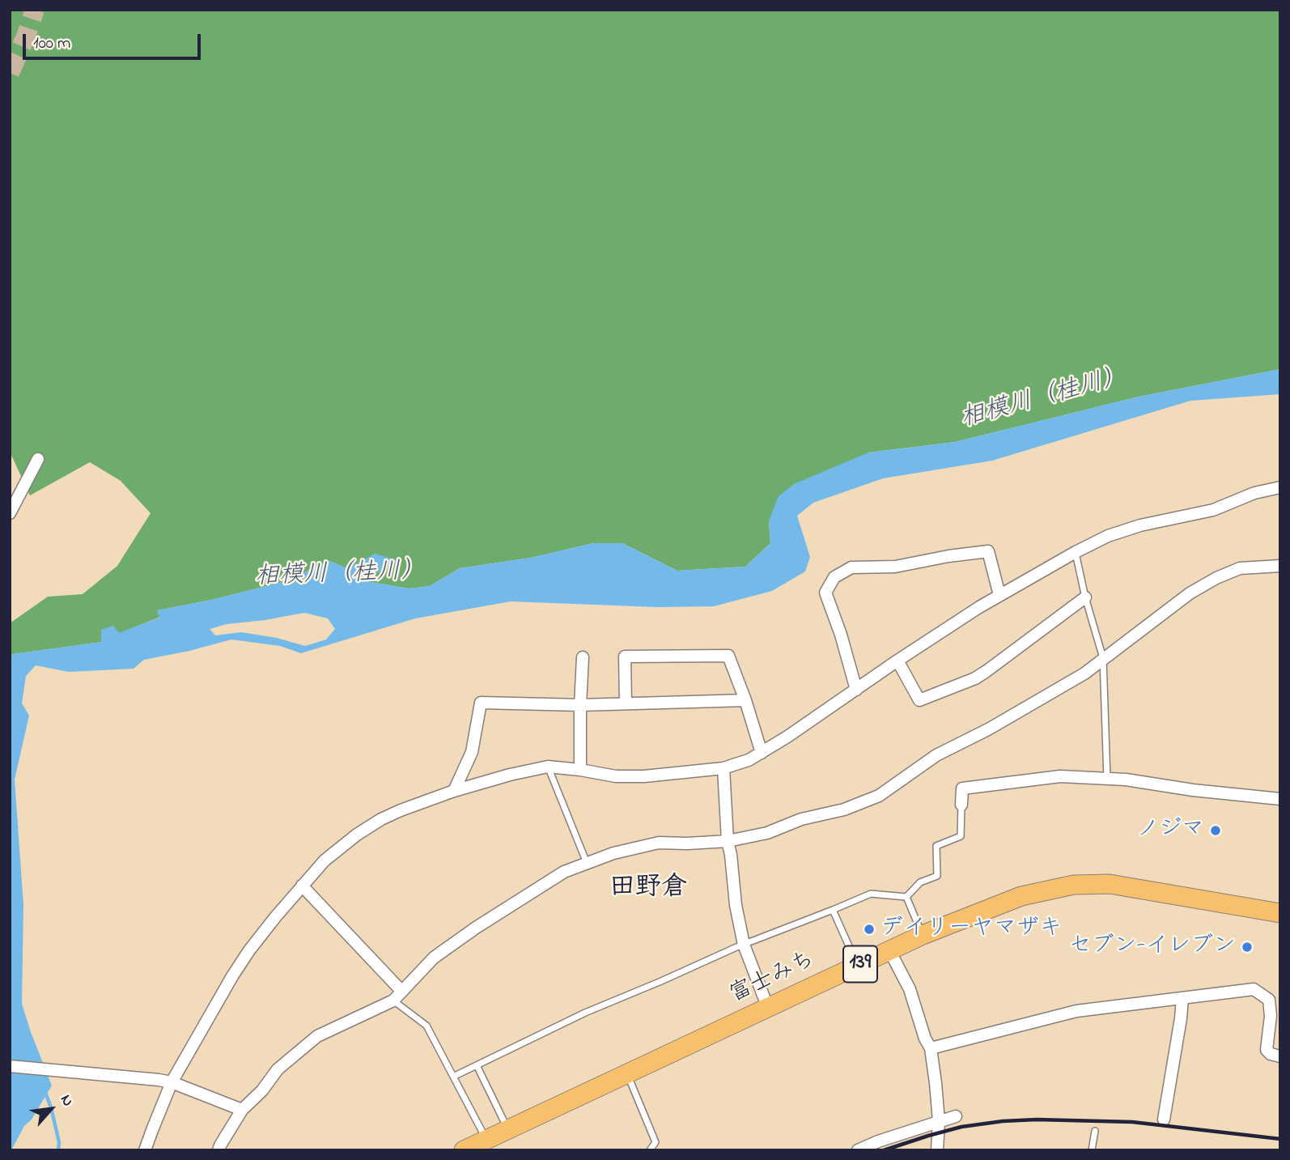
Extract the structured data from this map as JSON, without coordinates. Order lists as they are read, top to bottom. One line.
{"streets":{"highway":["139","富士みち"]},"districts":["田野倉"],"water":["相模川（桂川）"],"places":["ノジマ","デイリーヤマザキ","セブン-イレブン"],"scale_bar":"100 m","north":"top right"}
